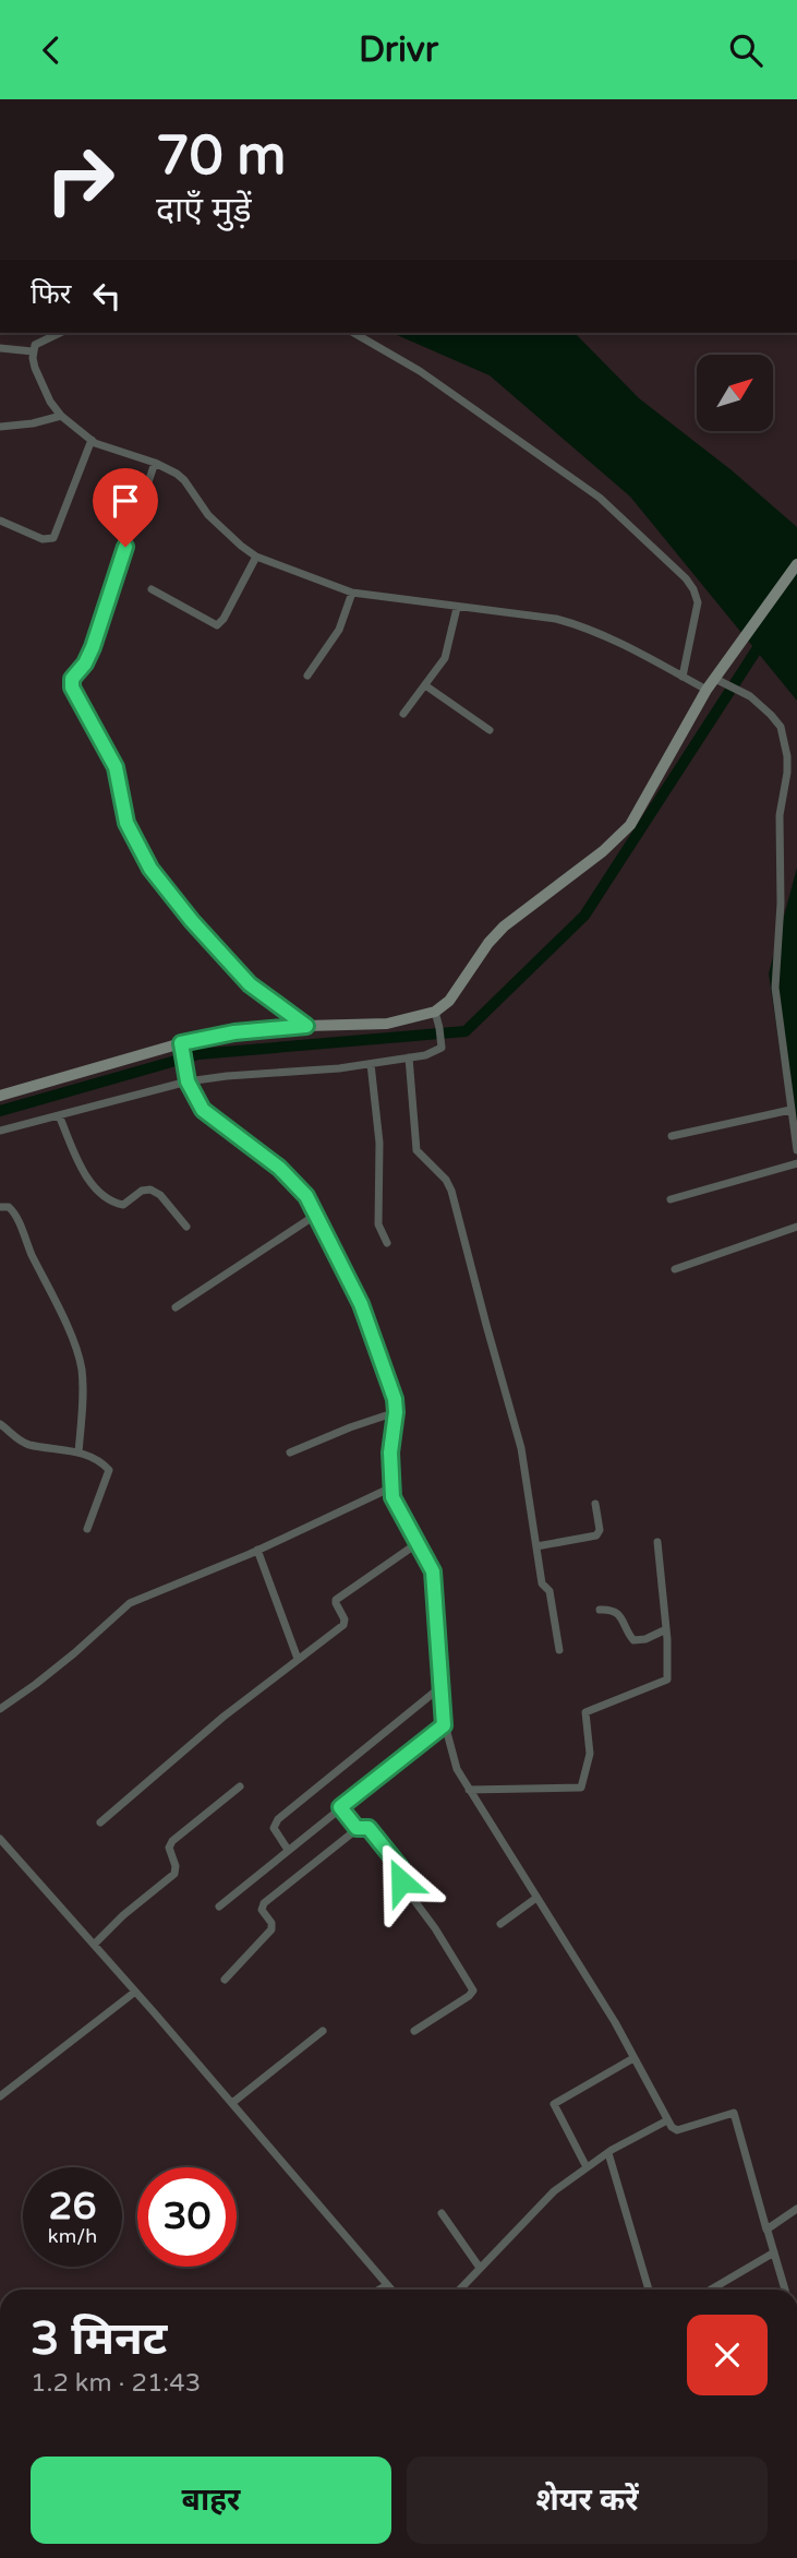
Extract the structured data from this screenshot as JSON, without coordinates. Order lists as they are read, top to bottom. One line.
{"north":"top right","page":{"header":"Drivr","turn":["70 m","दाएँ मुड़ें"],"then":"फिर","speed":"26 km/h","limit":"30","heading":["3 मिनट","1.2 km · 21:43"],"buttons":["बाहर","शेयर करें"]}}
